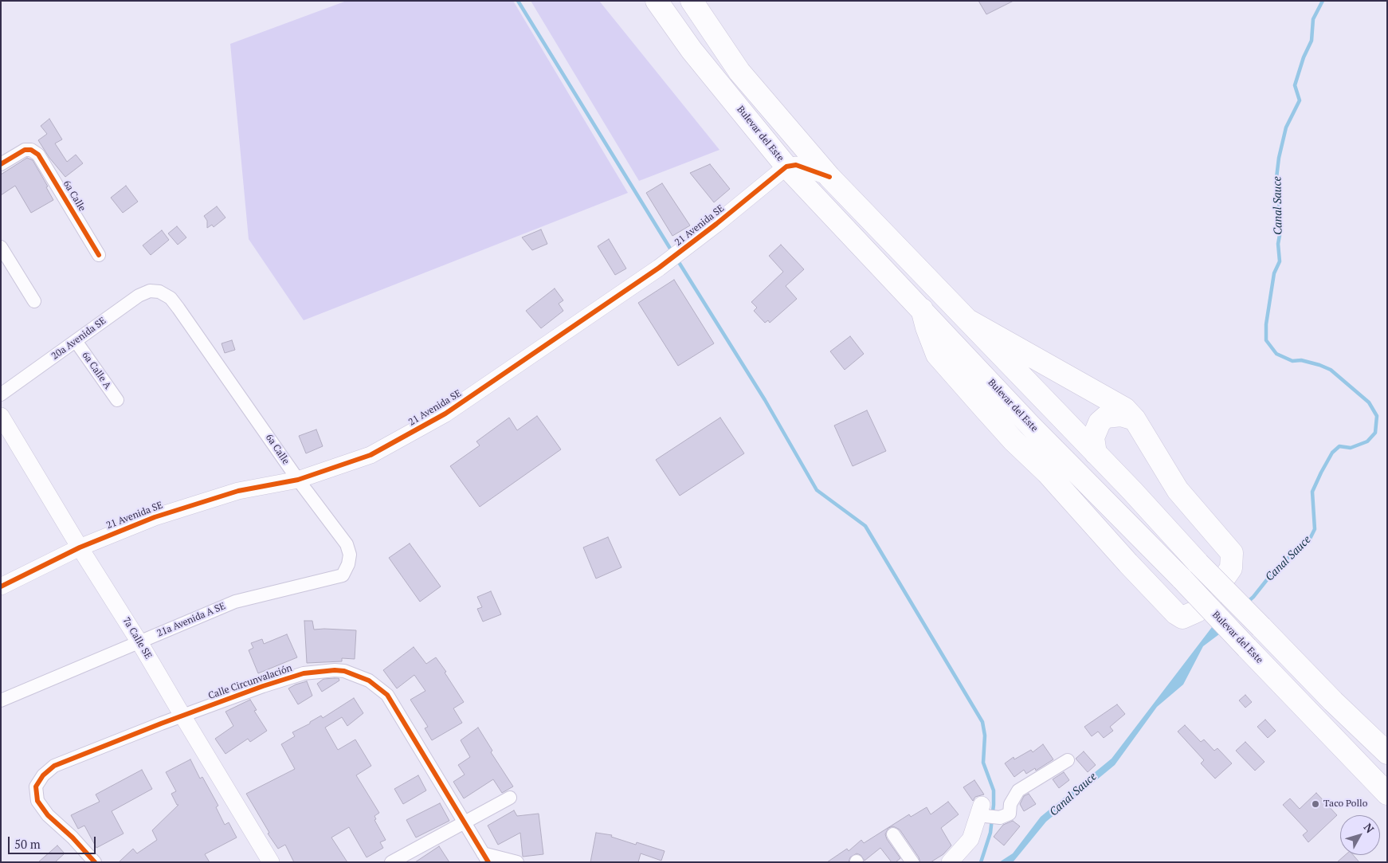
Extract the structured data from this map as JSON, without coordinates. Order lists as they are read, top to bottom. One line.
{"streets":{"highway":["Bulevar del Este"],"street":["6a Calle","21 Avenida SE","20a Avenida SE","6a Calle A","21a Avenida A SE","7a Calle SE","Calle Circunvalación"]},"crossings":[["Bulevar del Este","21 Avenida SE"],["6a Calle","21 Avenida SE"],["6a Calle","20a Avenida SE"],["6a Calle","21a Avenida A SE"],["21 Avenida SE","7a Calle SE"],["20a Avenida SE","6a Calle A"],["21a Avenida A SE","7a Calle SE"],["7a Calle SE","Calle Circunvalación"]],"water":["Canal Sauce"],"places":["Taco Pollo"],"scale_bar":"50 m","north":"top right"}
